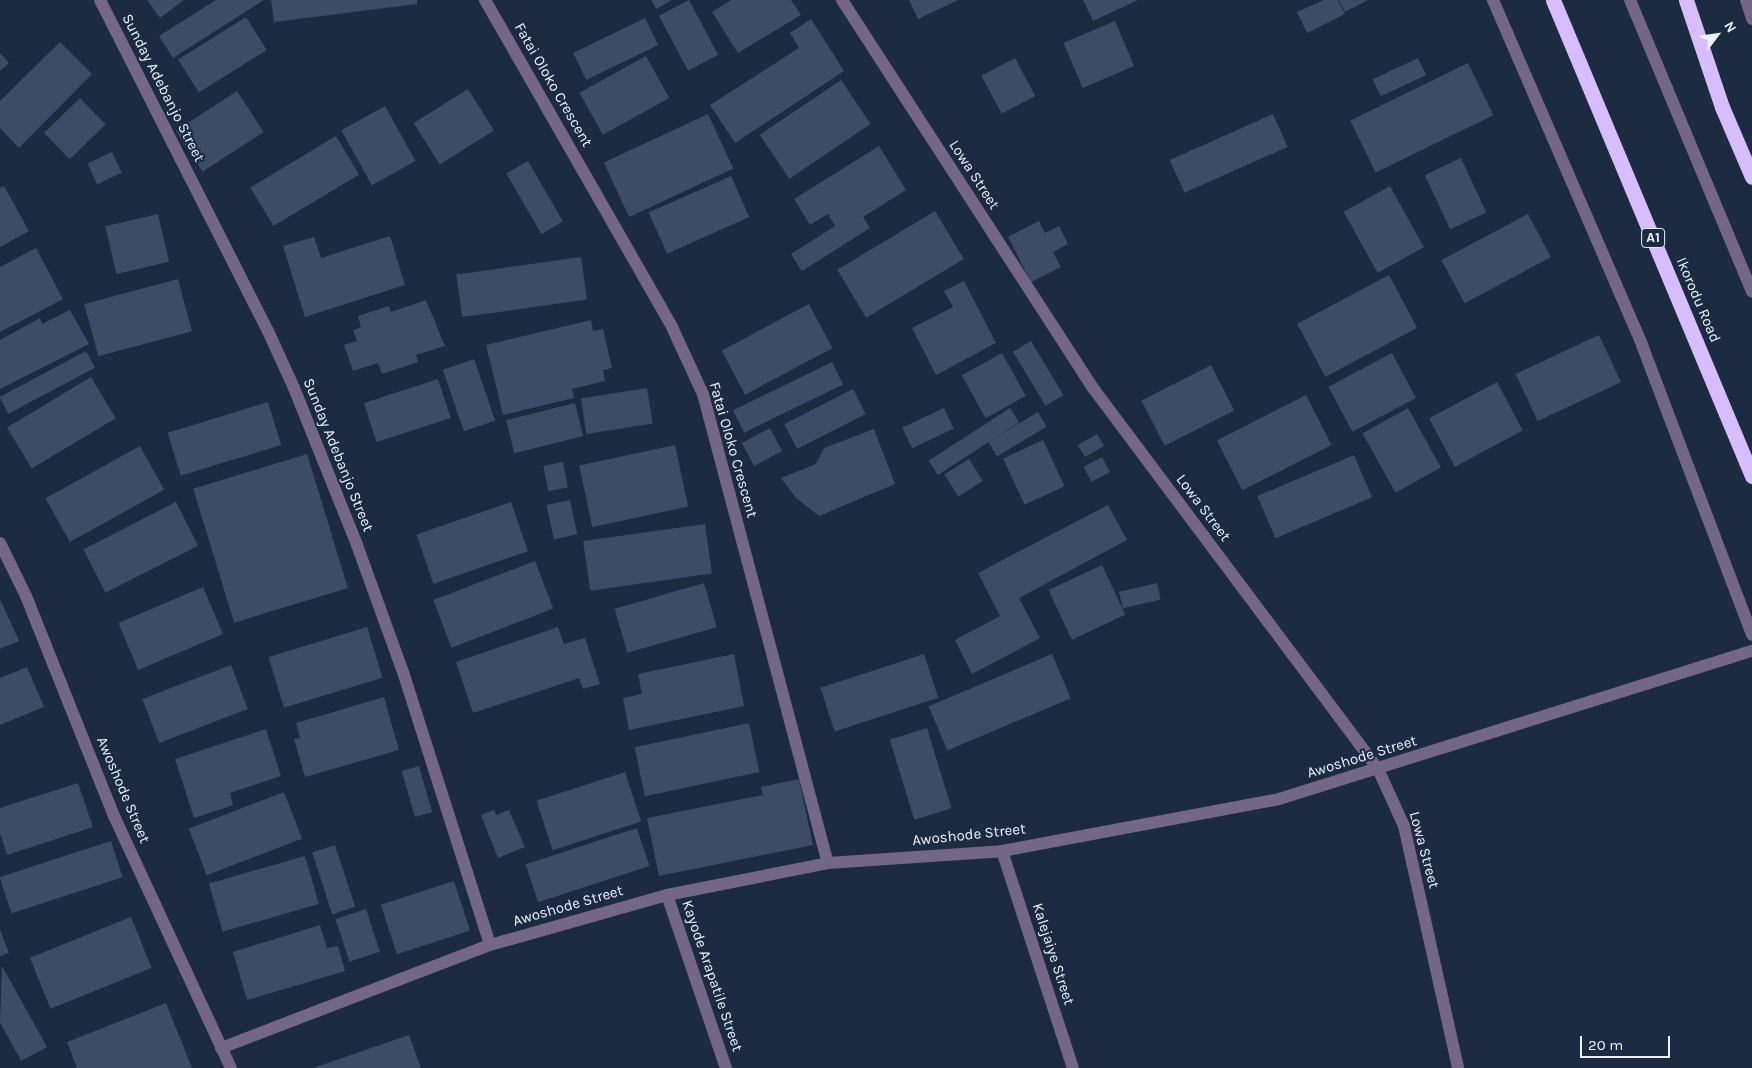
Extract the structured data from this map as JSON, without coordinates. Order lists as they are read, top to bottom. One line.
{"streets":{"highway":["A1","Ikorodu Road"],"street":["Fatai Oloko Crescent","Sunday Adebanjo Street","Lowa Street","Awoshode Street","Kalejaiye Street","Kayode Arapatile Street"]},"crossings":[["Fatai Oloko Crescent","Awoshode Street"],["Sunday Adebanjo Street","Awoshode Street"],["Lowa Street","Awoshode Street"],["Awoshode Street","Kalejaiye Street"],["Awoshode Street","Kayode Arapatile Street"]],"scale_bar":"20 m","north":"top right"}
